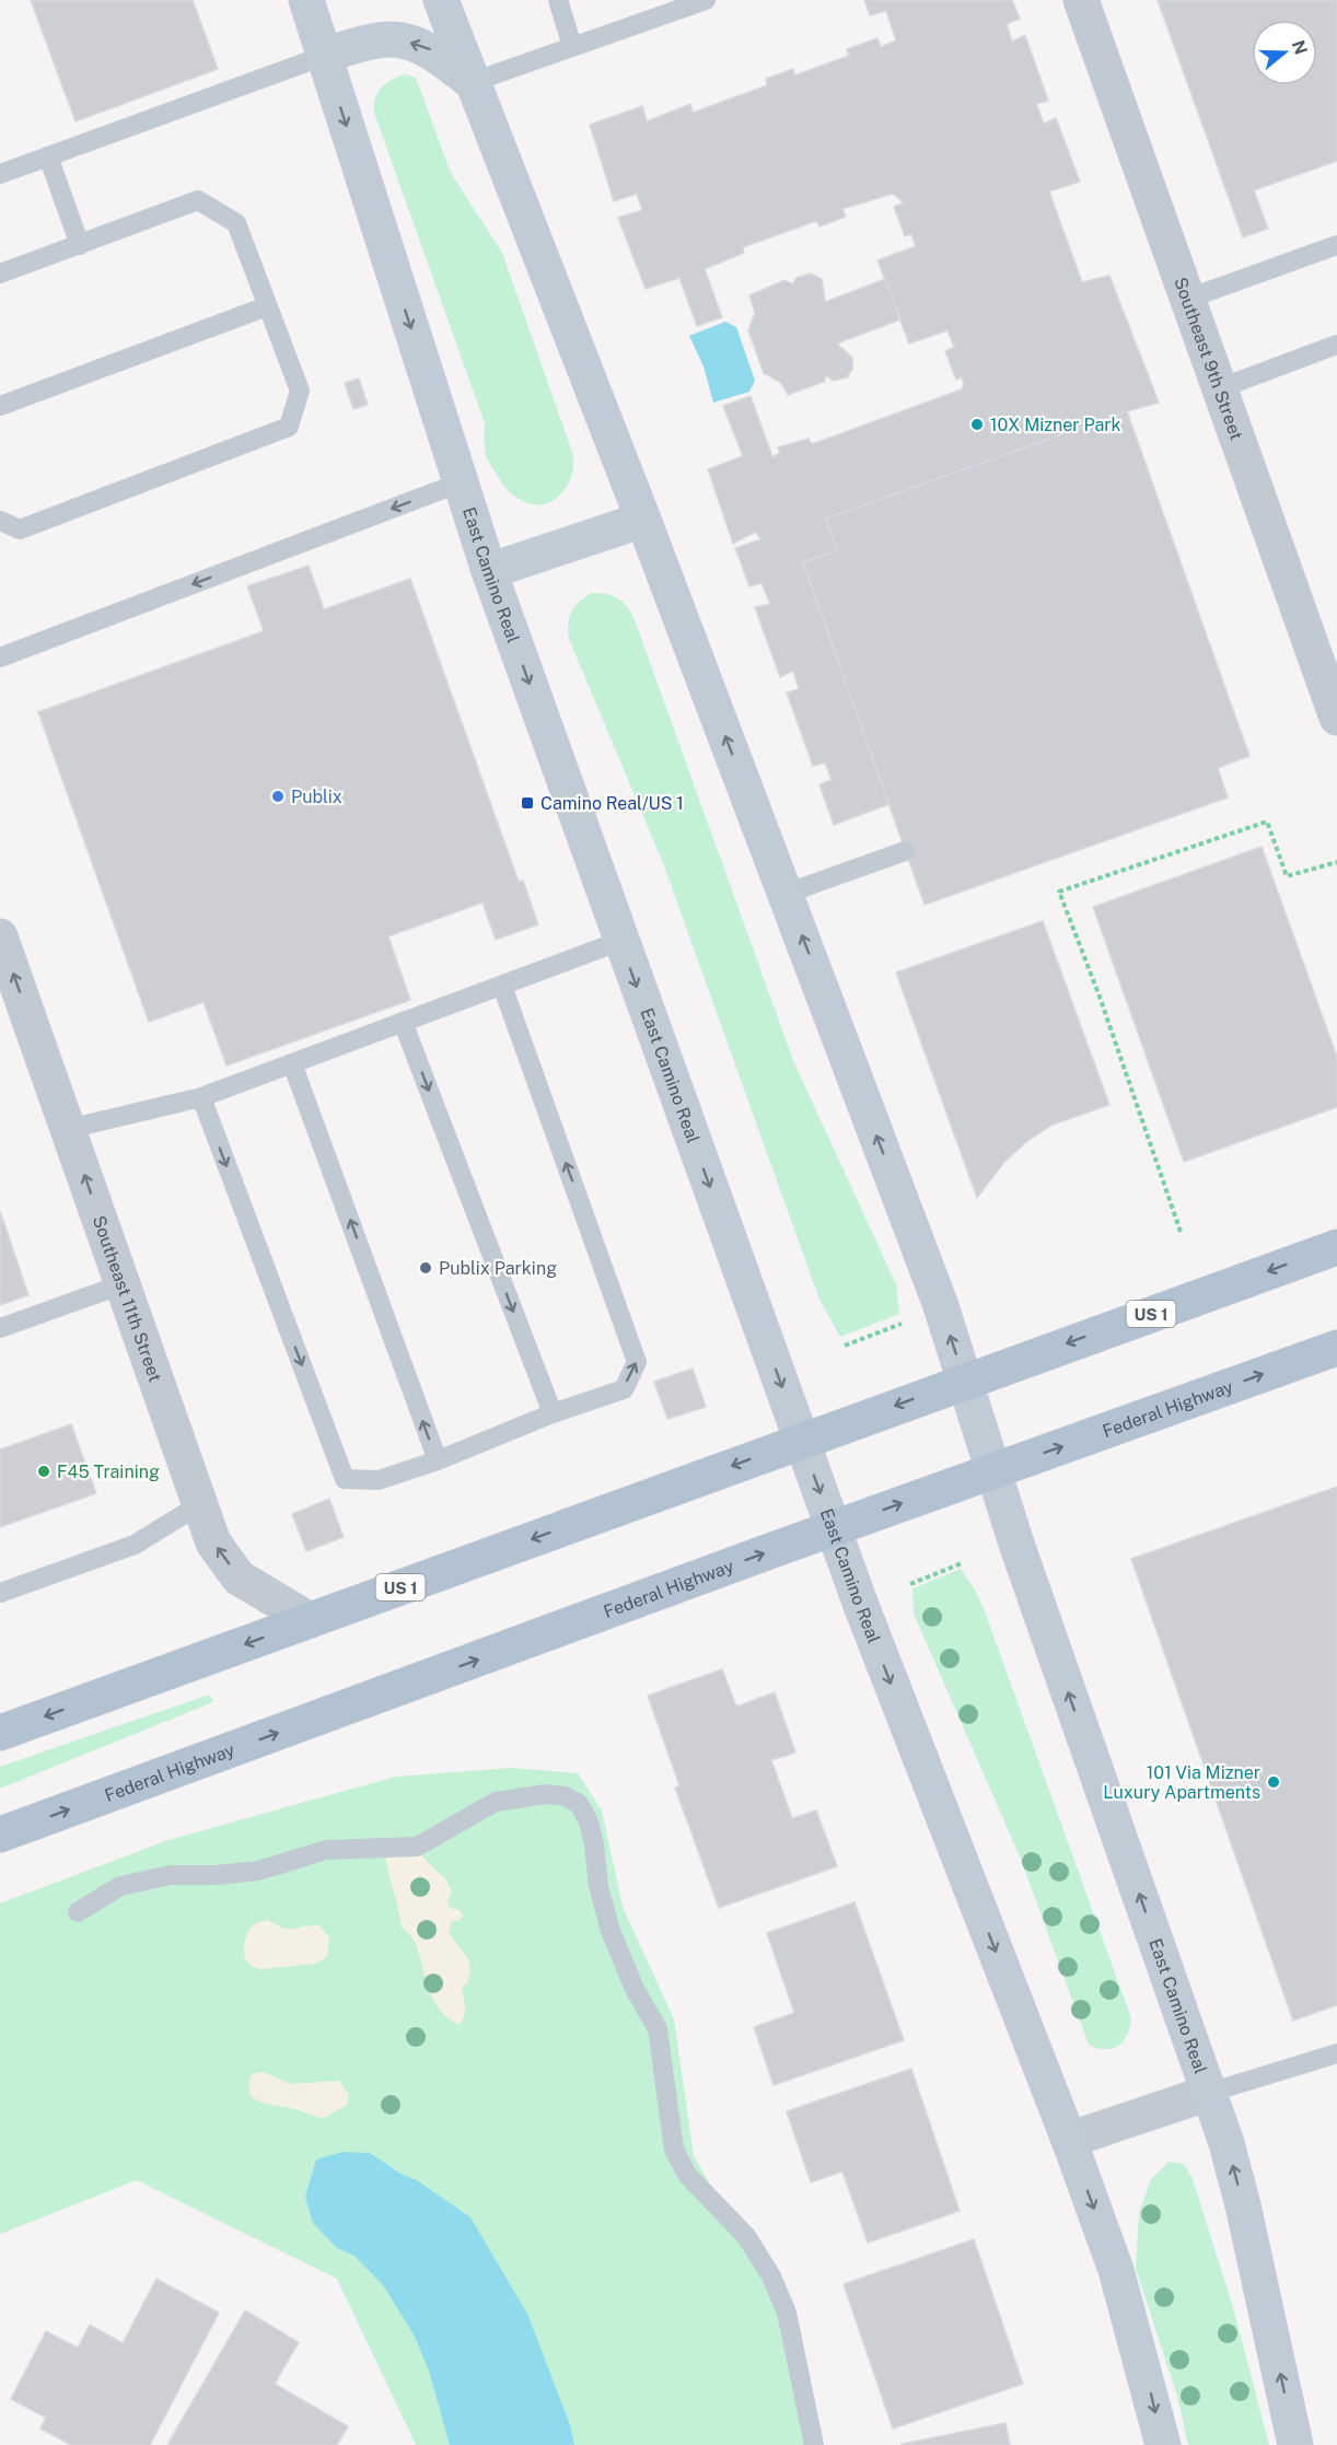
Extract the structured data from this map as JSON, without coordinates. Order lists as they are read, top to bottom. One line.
{"streets":{"main road":["US 1","Federal Highway"],"street":["Southeast 9th Street","East Camino Real","Southeast 11th Street"]},"crossings":[["East Camino Real","US 1"],["East Camino Real","Federal Highway"],["Southeast 11th Street","US 1"]],"one_way":["Southeast 11th Street"],"places":{"other":["10X Mizner Park","Publix","Publix Parking","F45 Training","101 Via Mizner Luxury Apartments"],"transit":["Camino Real/US 1"]},"north":"right"}
